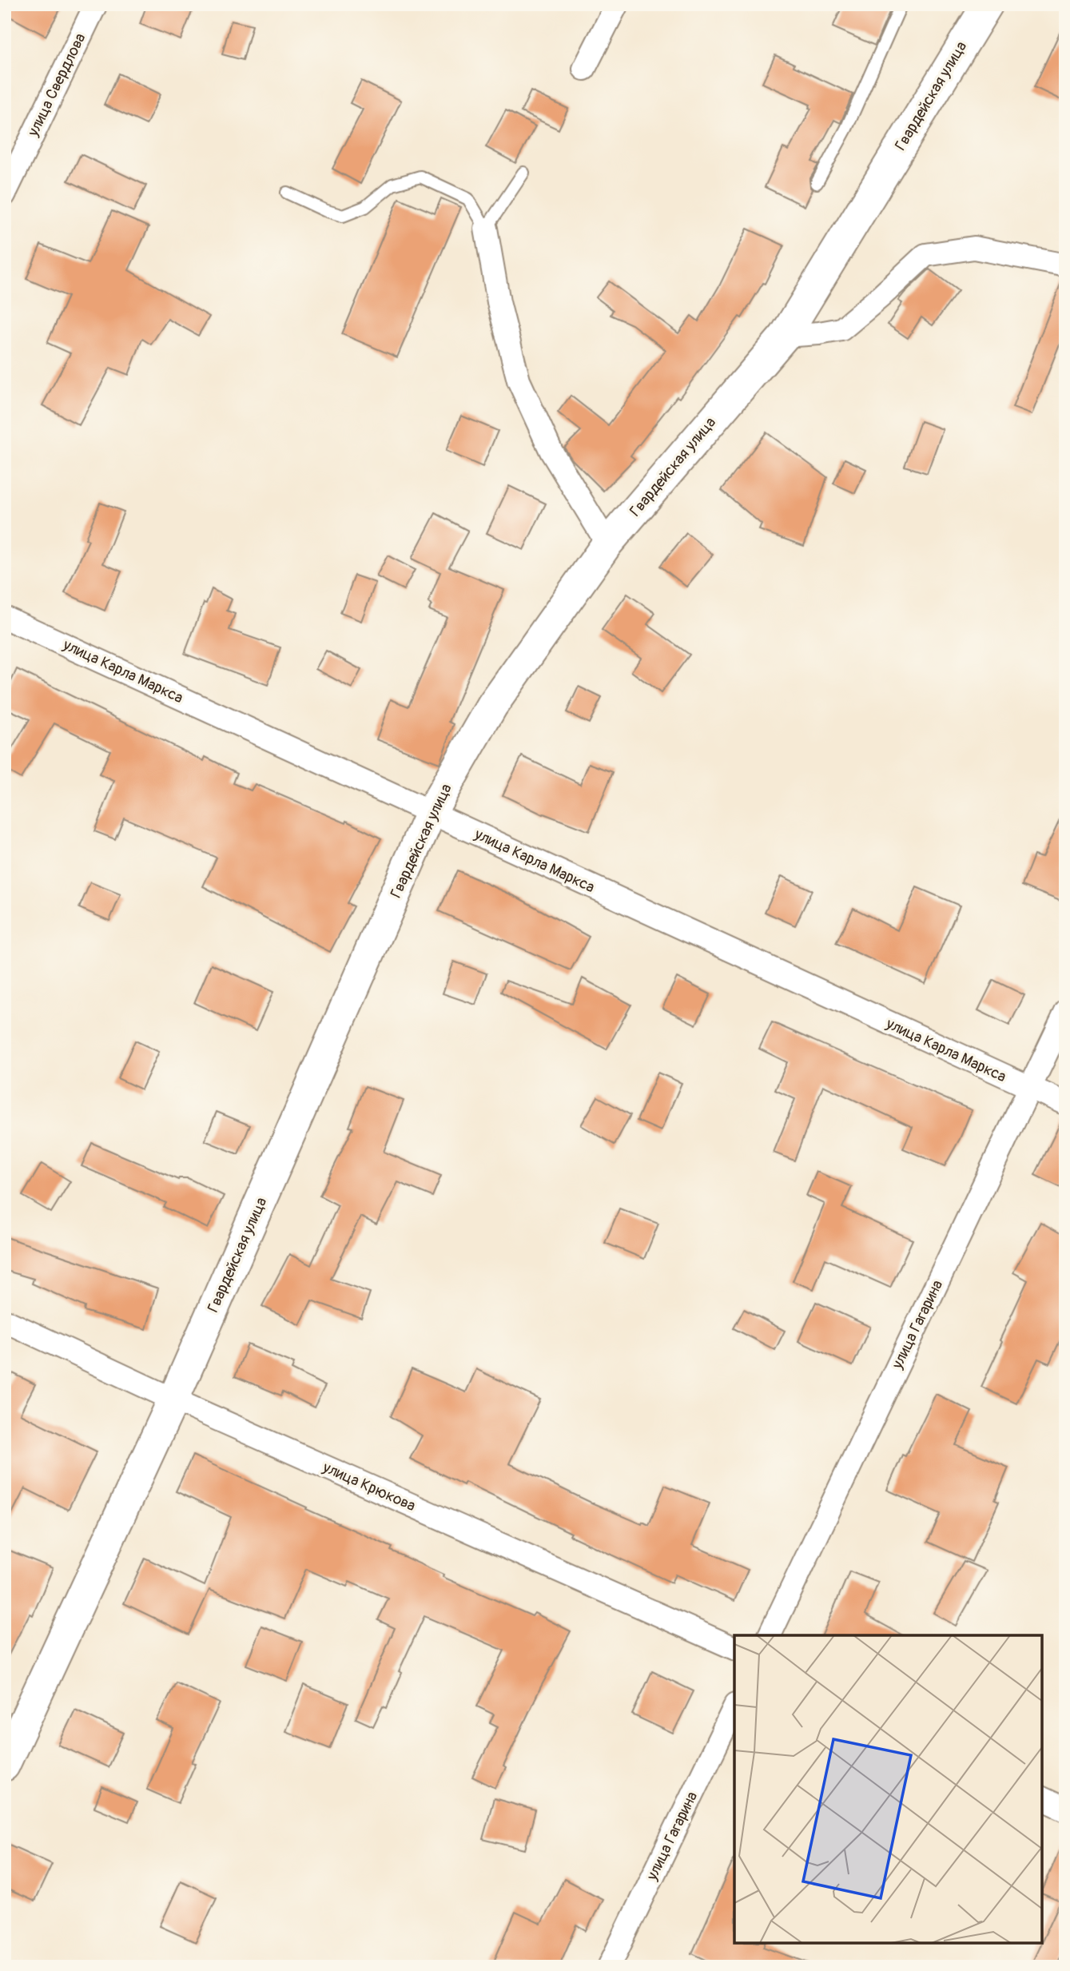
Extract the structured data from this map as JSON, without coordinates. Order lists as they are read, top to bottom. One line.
{"streets":{"street":["улица Свердлова","Гвардейская улица","улица Карла Маркса","улица Гагарина","улица Крюкова"]},"crossings":[["Гвардейская улица","улица Карла Маркса"],["Гвардейская улица","улица Крюкова"],["улица Карла Маркса","улица Гагарина"]]}
